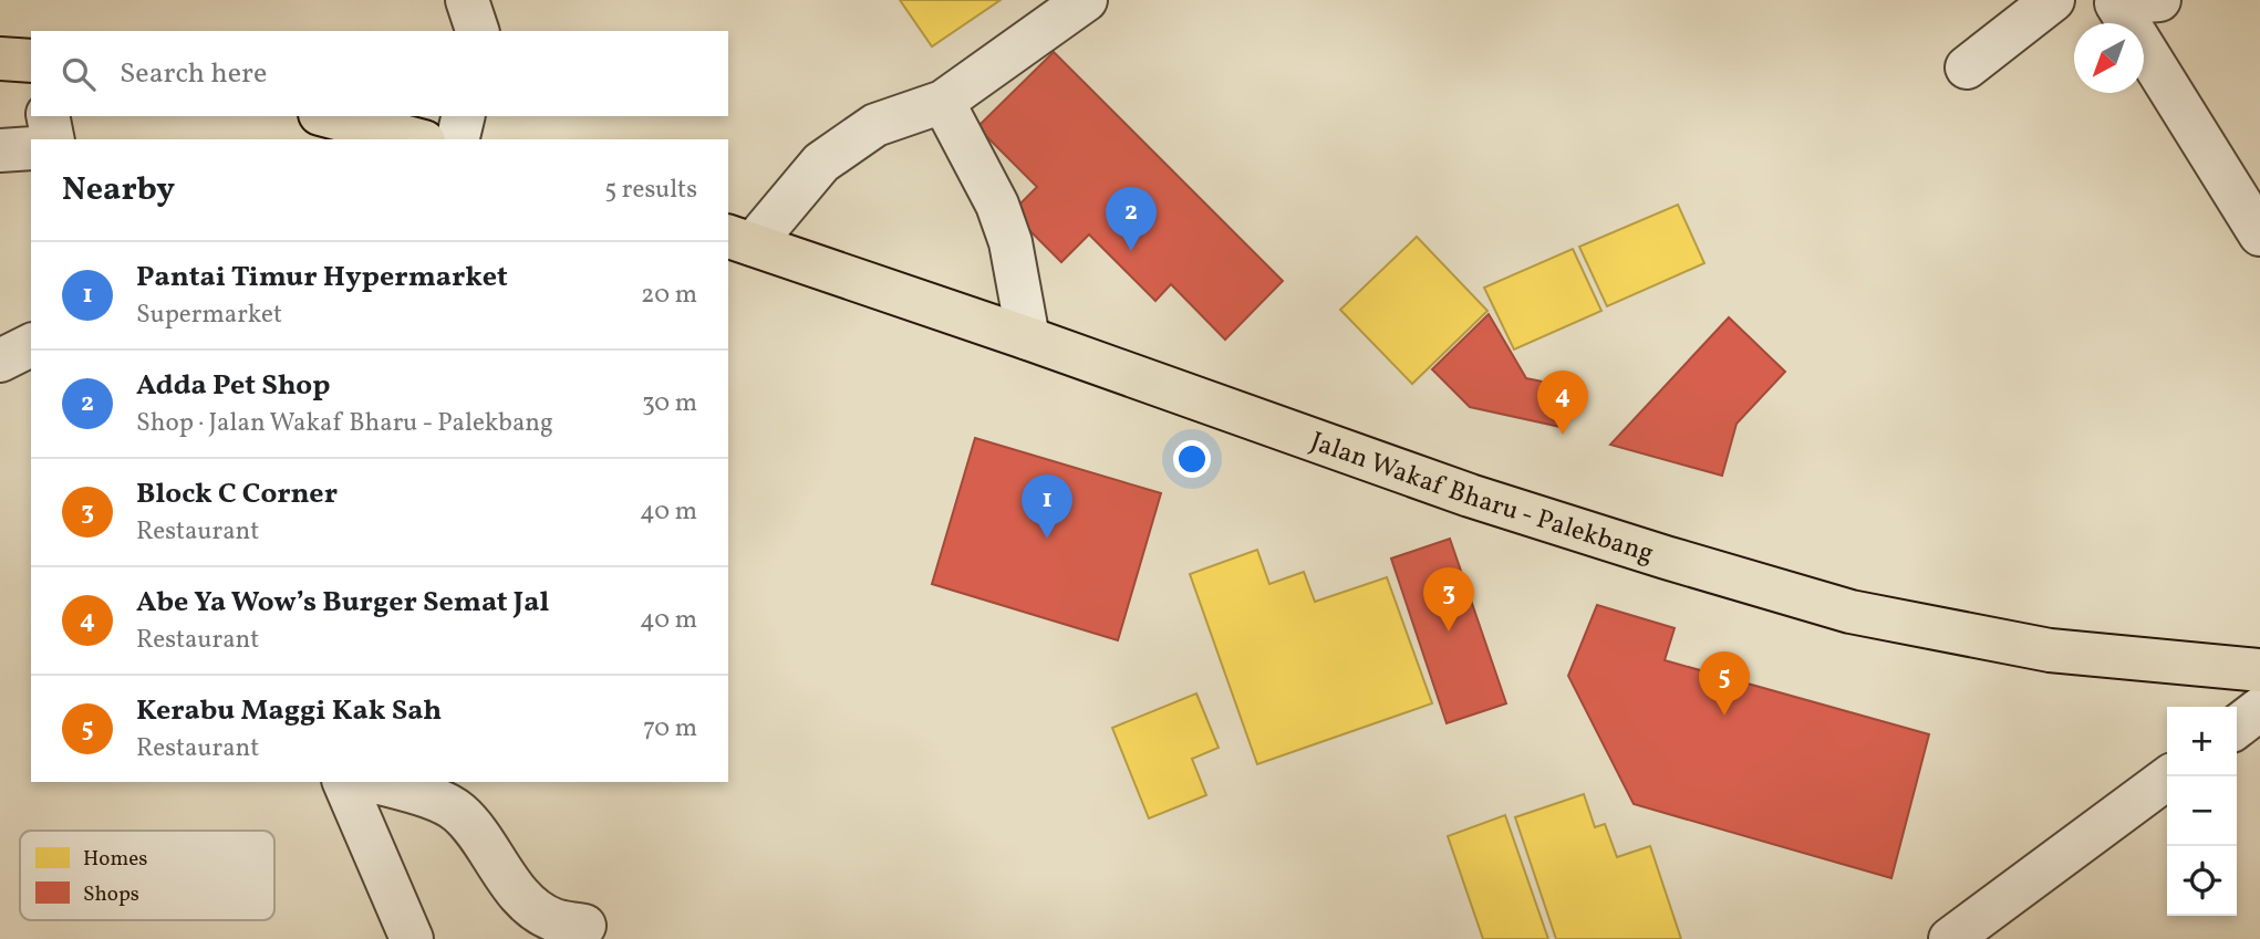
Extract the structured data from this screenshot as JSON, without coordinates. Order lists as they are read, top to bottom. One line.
{"streets":{"main road":["Jalan Wakaf Bharu - Palekbang"]},"legend":["Homes","Shops"],"north":"bottom left","page":{"search":"Search here","heading":["Nearby","5 results"],"pins":["2","4","1","3","5"],"list":[{"mark":"1","name":"Pantai Timur Hypermarket","note":"Supermarket","value":"20 m"},{"mark":"2","name":"Adda Pet Shop","note":"Shop · Jalan Wakaf Bharu - Palekbang","value":"30 m"},{"mark":"3","name":"Block C Corner","note":"Restaurant","value":"40 m"},{"mark":"4","name":"Abe Ya Wow’s Burger Semat Jal","note":"Restaurant","value":"40 m"},{"mark":"5","name":"Kerabu Maggi Kak Sah","note":"Restaurant","value":"70 m"}],"map_buttons":["+","−"]}}
